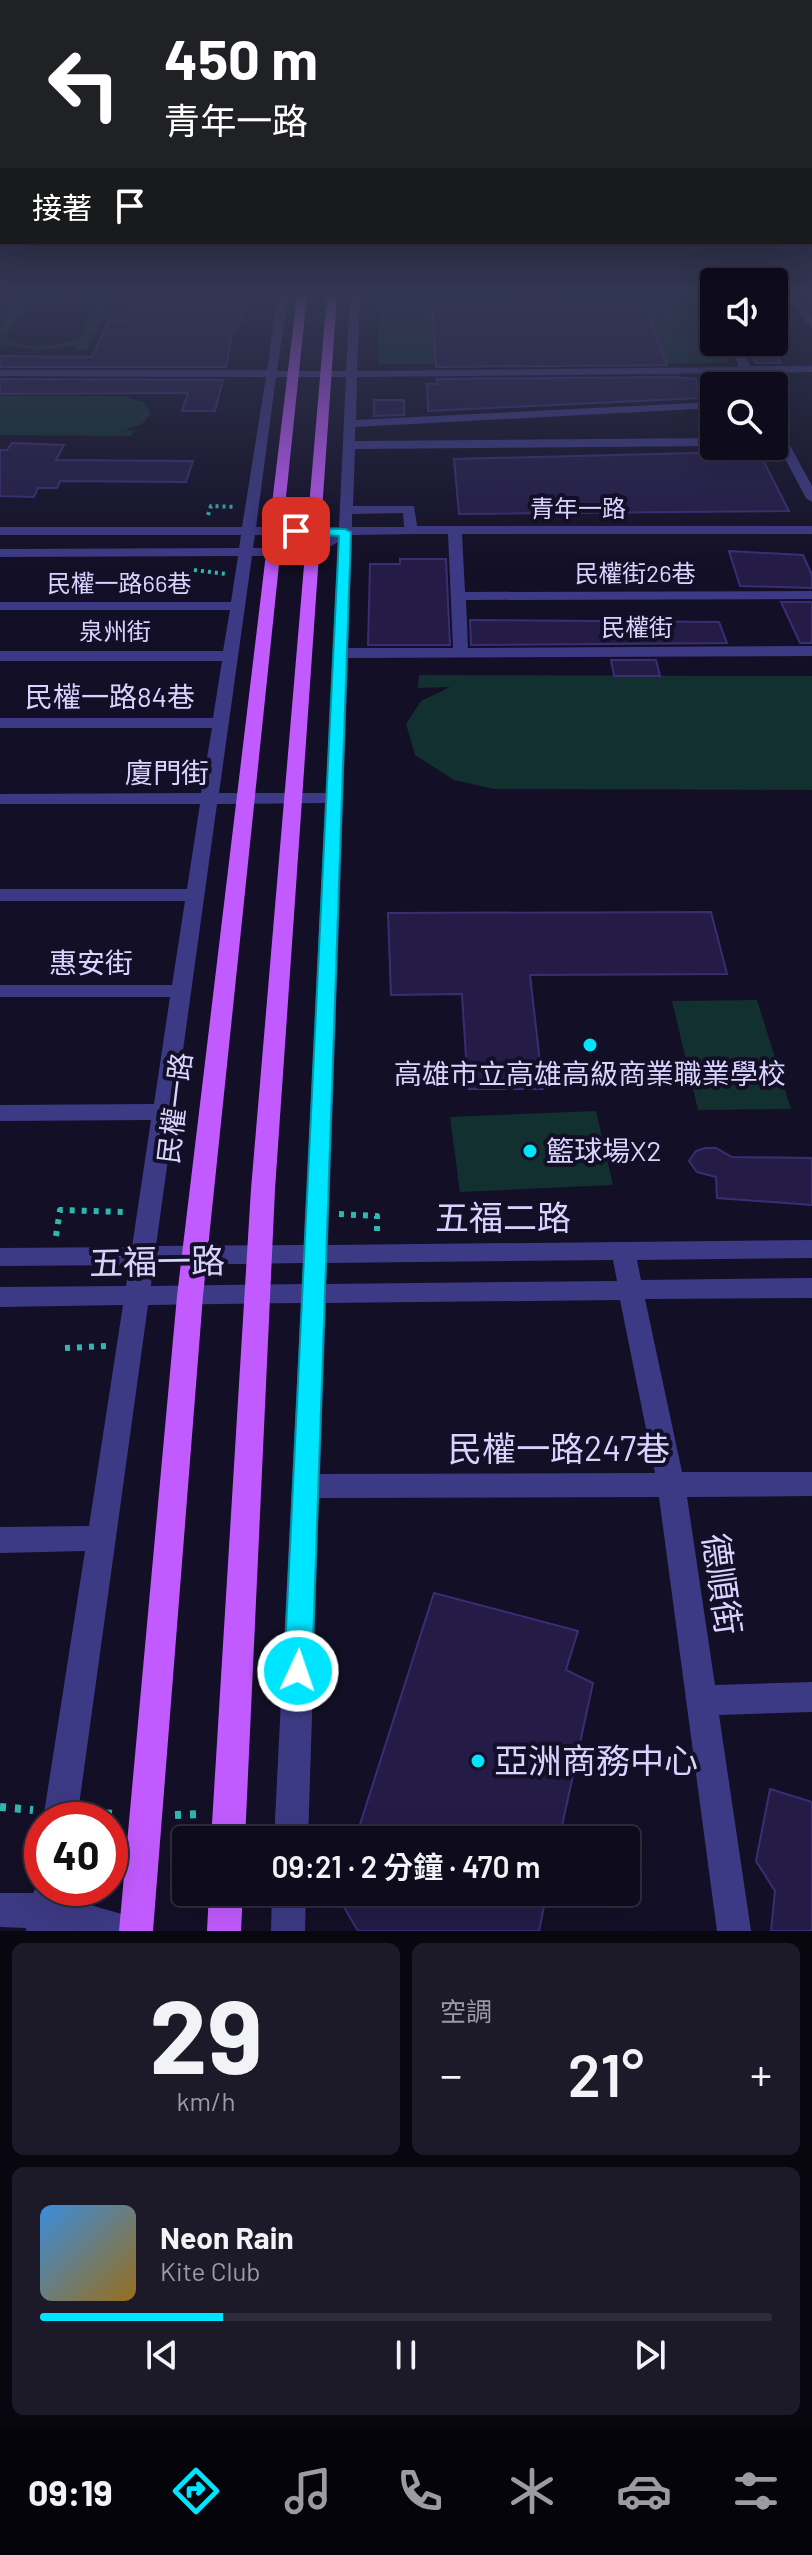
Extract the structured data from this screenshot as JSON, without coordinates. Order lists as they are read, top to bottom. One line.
{"streets":{"main road":["民權一路"],"street":["青年一路","民權街26巷","民權一路66巷","民權街","泉州街","民權一路84巷","廈門街","惠安街","五福二路","五福一路","民權一路247巷","德順街"]},"crossings":[["青年一路","民權一路"],["民權一路66巷","民權一路"],["泉州街","民權一路"],["民權一路84巷","民權一路"],["廈門街","民權一路"],["惠安街","民權一路"],["民權一路","五福二路"],["民權一路","五福一路"],["五福二路","五福一路"],["五福二路","德順街"],["民權一路247巷","德順街"]],"places":["高雄市立高雄高級商業職業學校","籃球場X2","亞洲商務中心"],"page":{"turn":["450 m","青年一路"],"then":"接著","limit":"40","trip":"09:21 · 2 分鐘 · 470 m","tile":[["29","km/h"],"空調"],"heat":["−","21°","+"],"song":["Neon Rain","Kite Club"],"tabs":"09:19"}}
